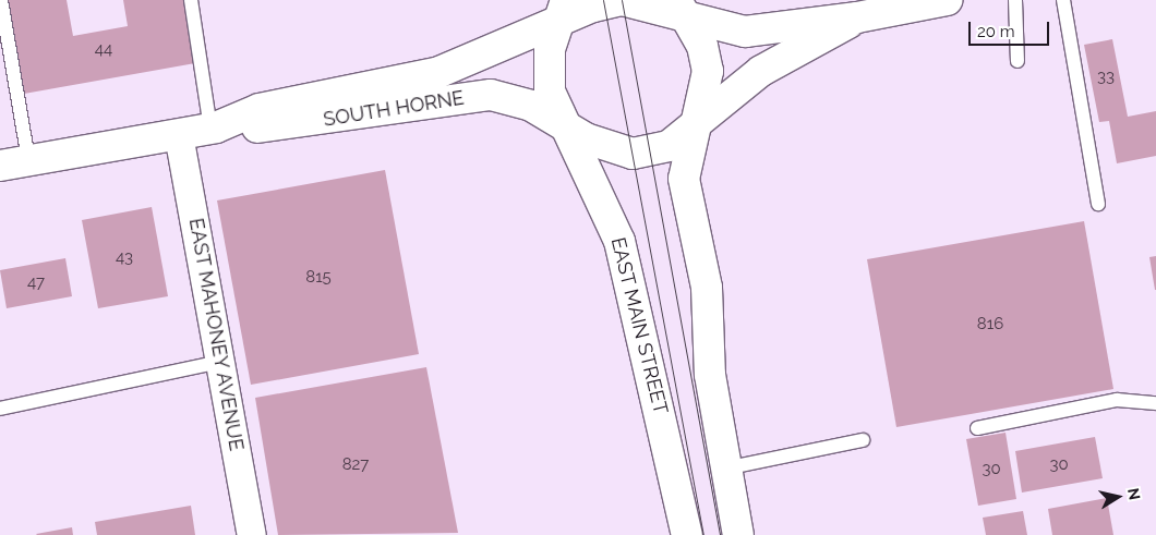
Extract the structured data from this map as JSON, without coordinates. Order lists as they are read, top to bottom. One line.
{"streets":{"street":["SOUTH HORNE","EAST MAIN STREET","EAST MAHONEY AVENUE"]},"crossings":[["SOUTH HORNE","EAST MAIN STREET"],["SOUTH HORNE","EAST MAHONEY AVENUE"]],"house_numbers":["44","33","43","815","47","816","827","30","30"],"scale_bar":"20 m","north":"right"}
